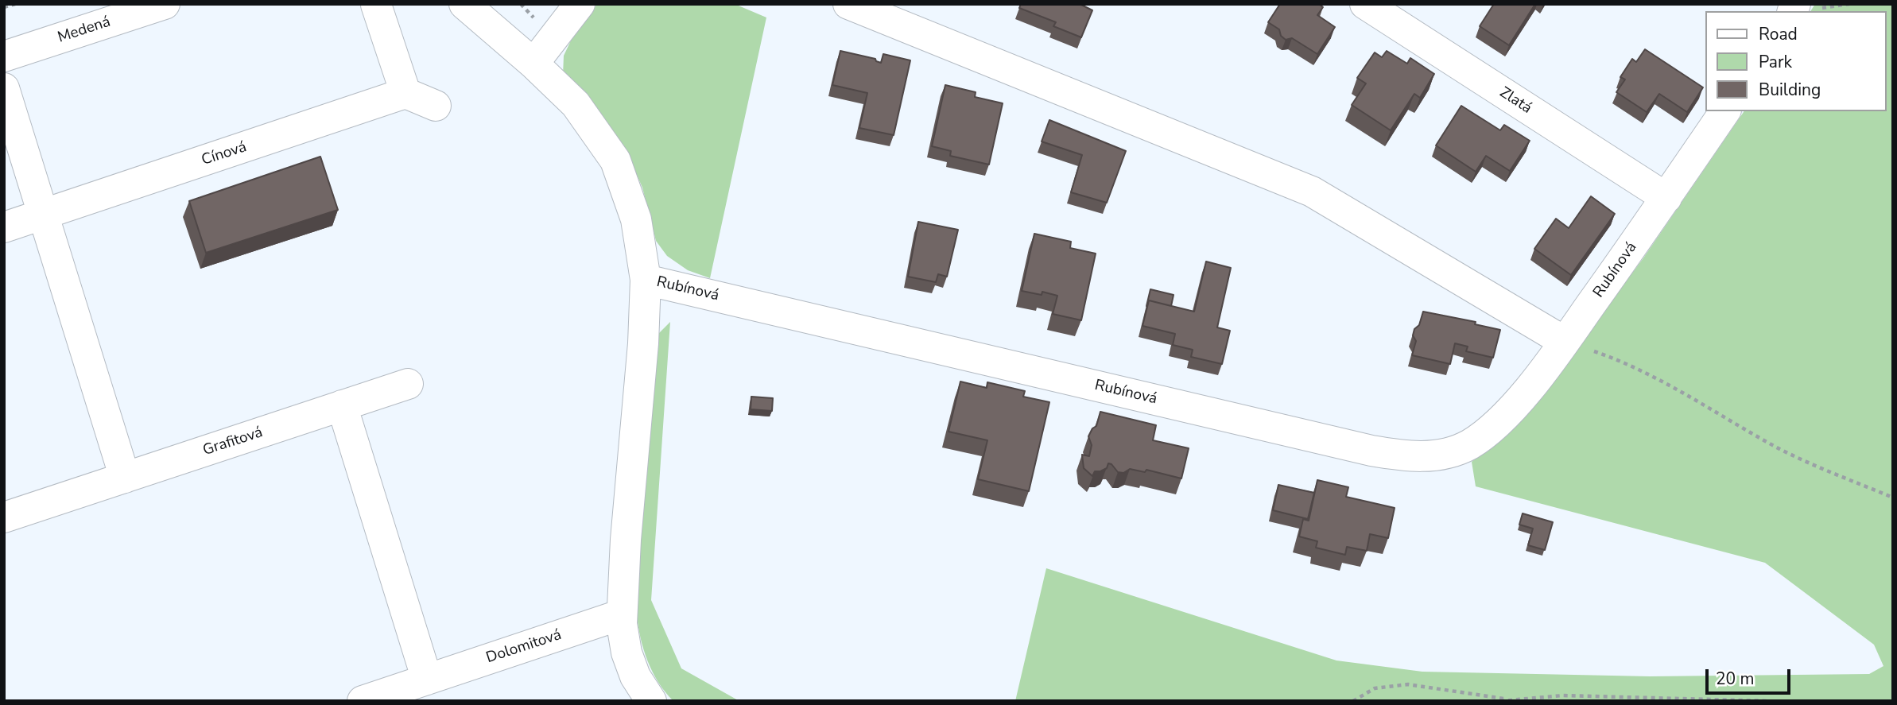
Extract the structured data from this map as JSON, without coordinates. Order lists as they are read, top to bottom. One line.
{"streets":{"street":["Medená","Zlatá","Cínová","Rubínová","Grafitová","Dolomitová"]},"crossings":[["Zlatá","Rubínová"]],"legend":["Road","Park","Building"],"scale_bar":"20 m"}
